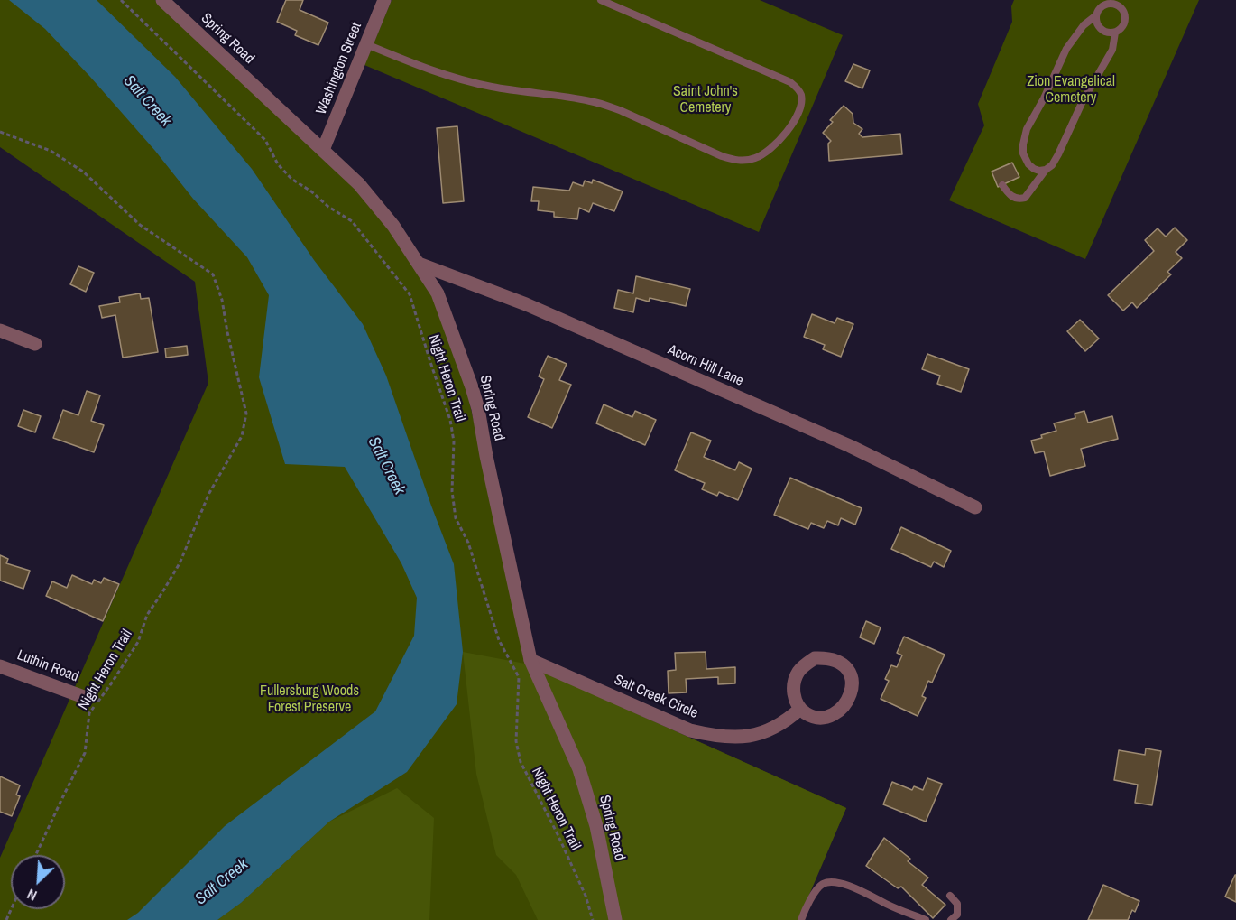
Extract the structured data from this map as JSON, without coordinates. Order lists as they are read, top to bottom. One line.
{"streets":{"street":["Spring Road","Washington Street","Acorn Hill Lane","Luthin Road","Salt Creek Circle"],"path":["Night Heron Trail"]},"crossings":[["Spring Road","Washington Street"],["Spring Road","Acorn Hill Lane"],["Spring Road","Salt Creek Circle"]],"water":["Salt Creek"],"parks":["Zion Evangelical Cemetery","Saint John's Cemetery","Fullersburg Woods Forest Preserve"],"north":"bottom left"}
